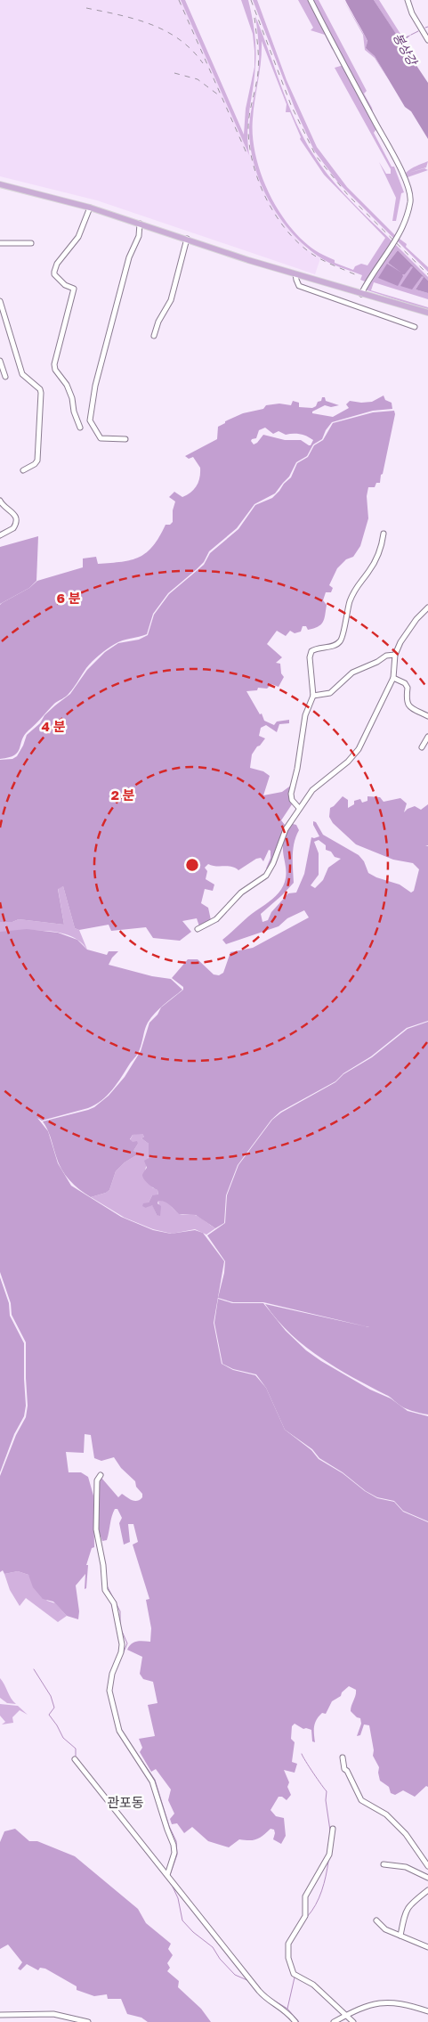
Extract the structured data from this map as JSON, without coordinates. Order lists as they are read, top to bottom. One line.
{"districts":["관포동"],"water":["봉상강"],"rings":["6 분","4 분","2 분"]}
